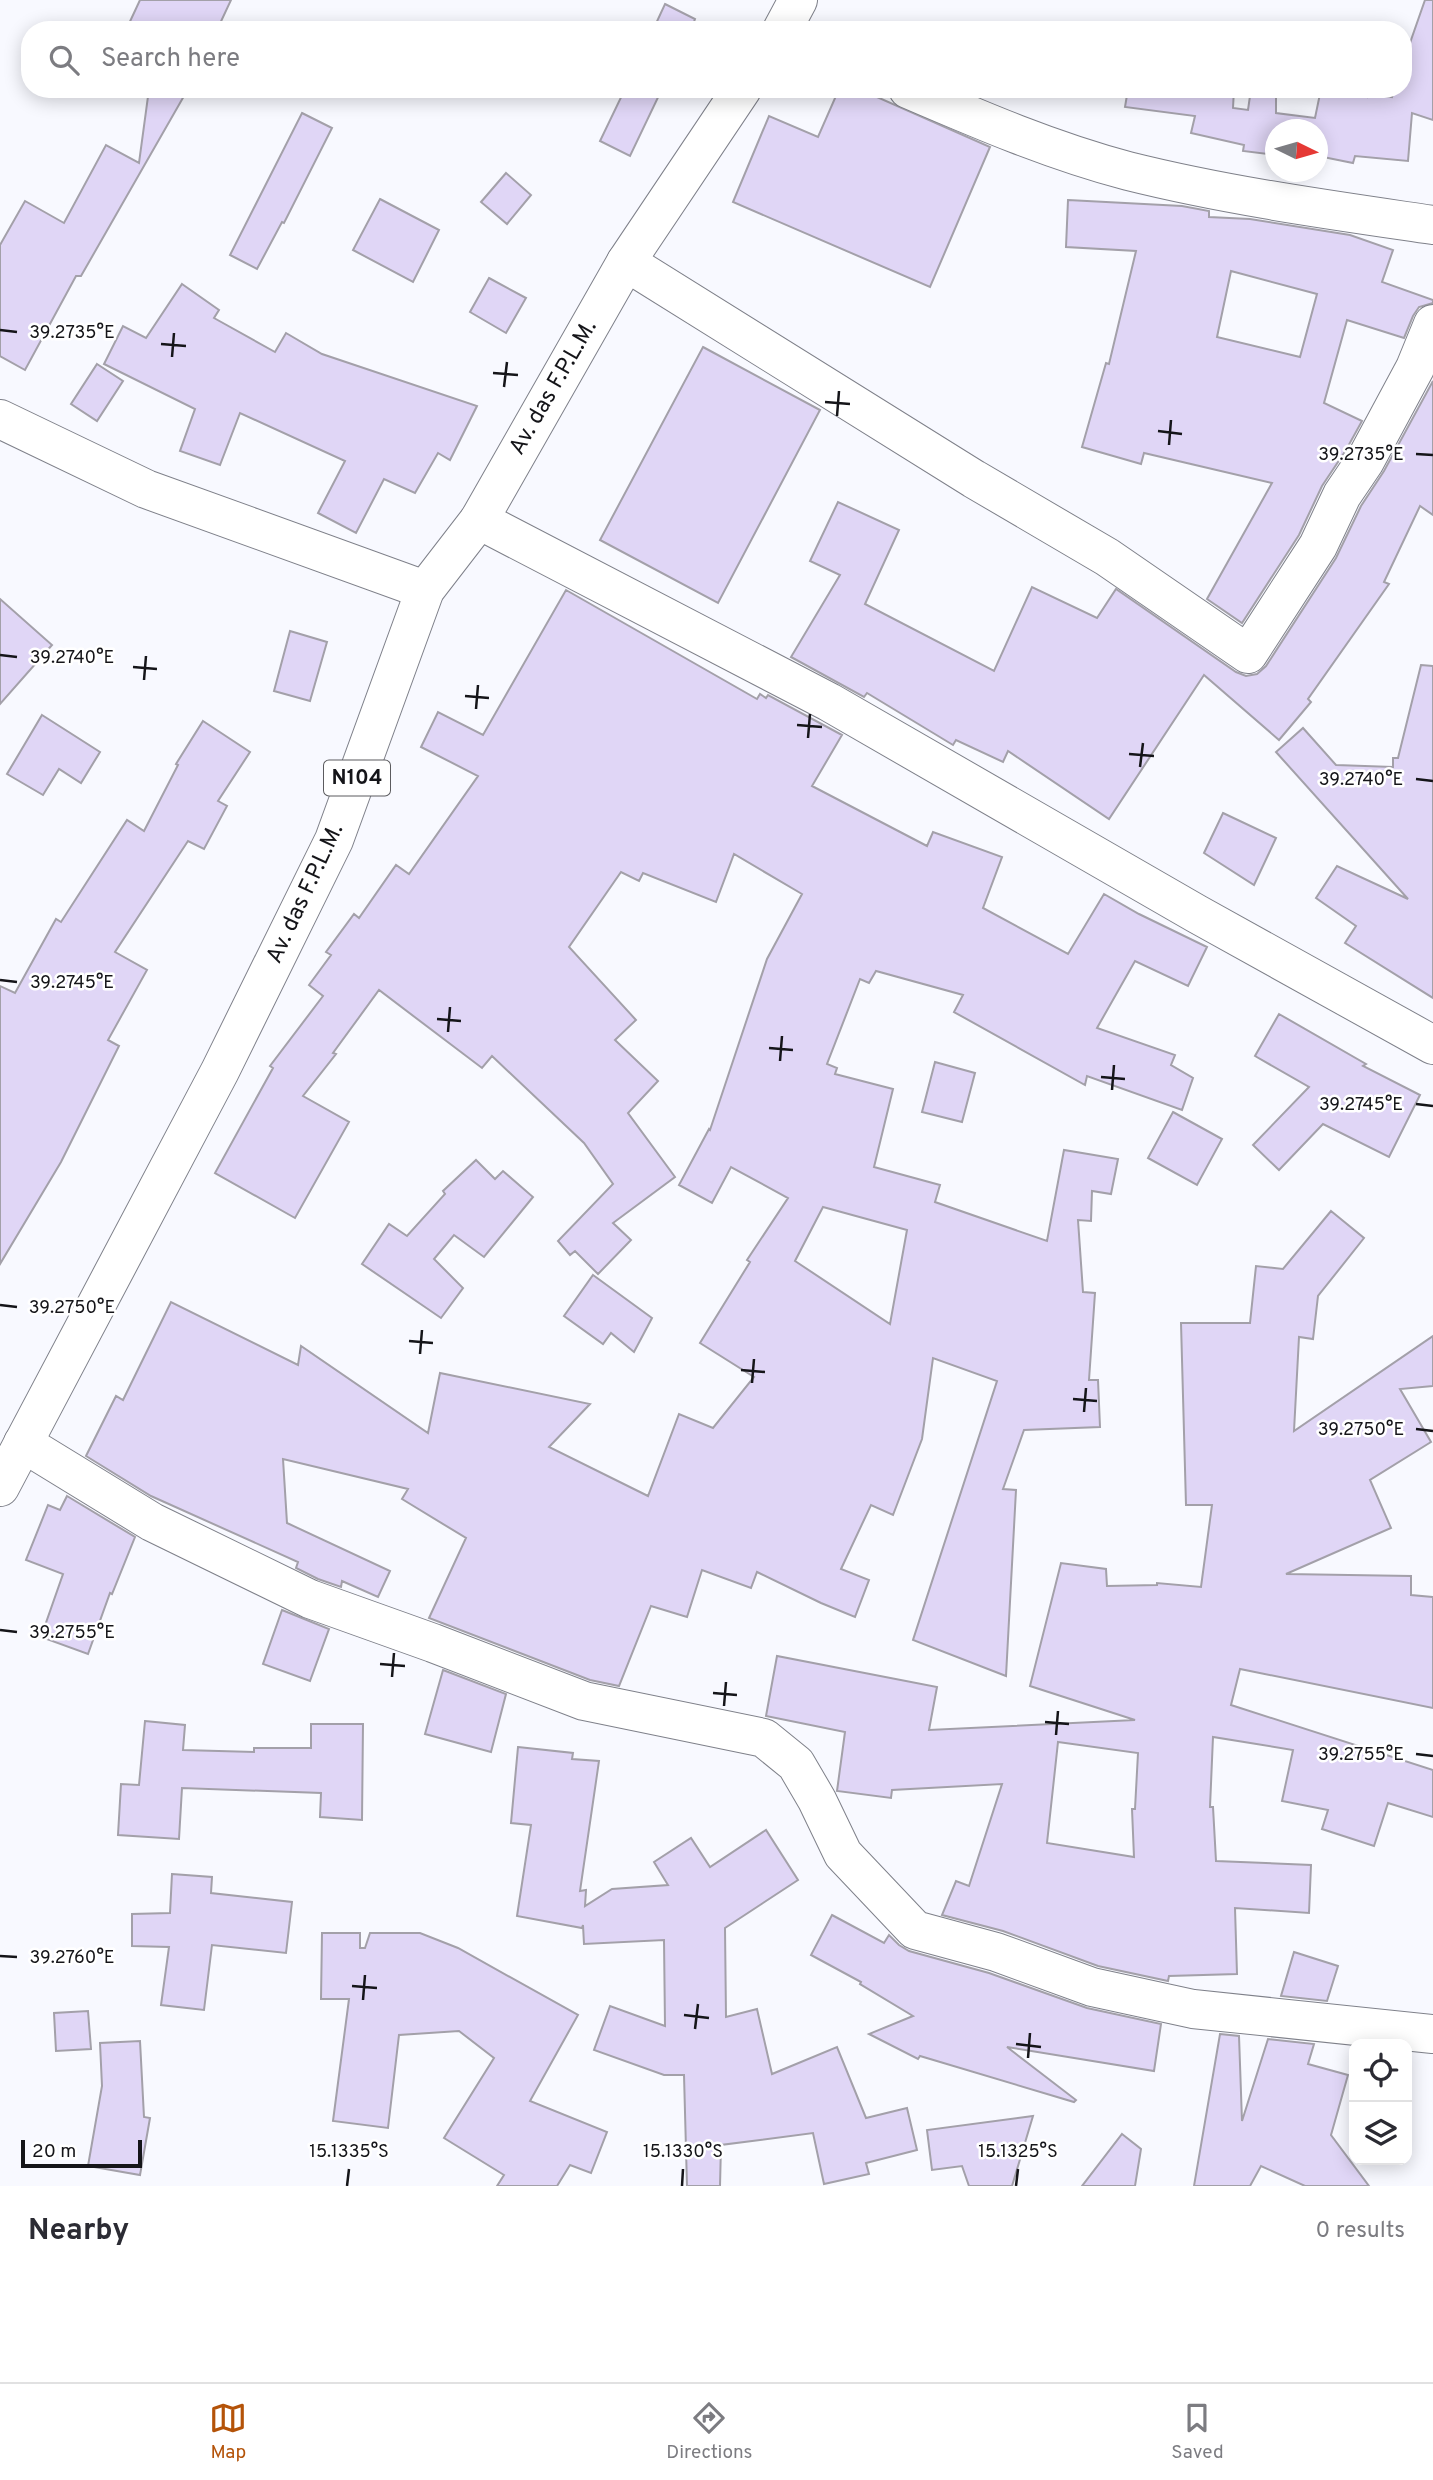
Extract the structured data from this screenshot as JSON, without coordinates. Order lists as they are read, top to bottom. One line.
{"streets":{"street":["Av. das F.P.L.M.","N104"]},"scale_bar":"20 m","north":"right","page":{"search":"Search here","scale":"20 m","heading":["Nearby","0 results"],"nav":["Map","Directions","Saved"]},"coordinates":["39.2735°E","39.2740°E","39.2745°E","39.2750°E","39.2755°E","39.2760°E","15.1335°S","15.1330°S","15.1325°S"]}
